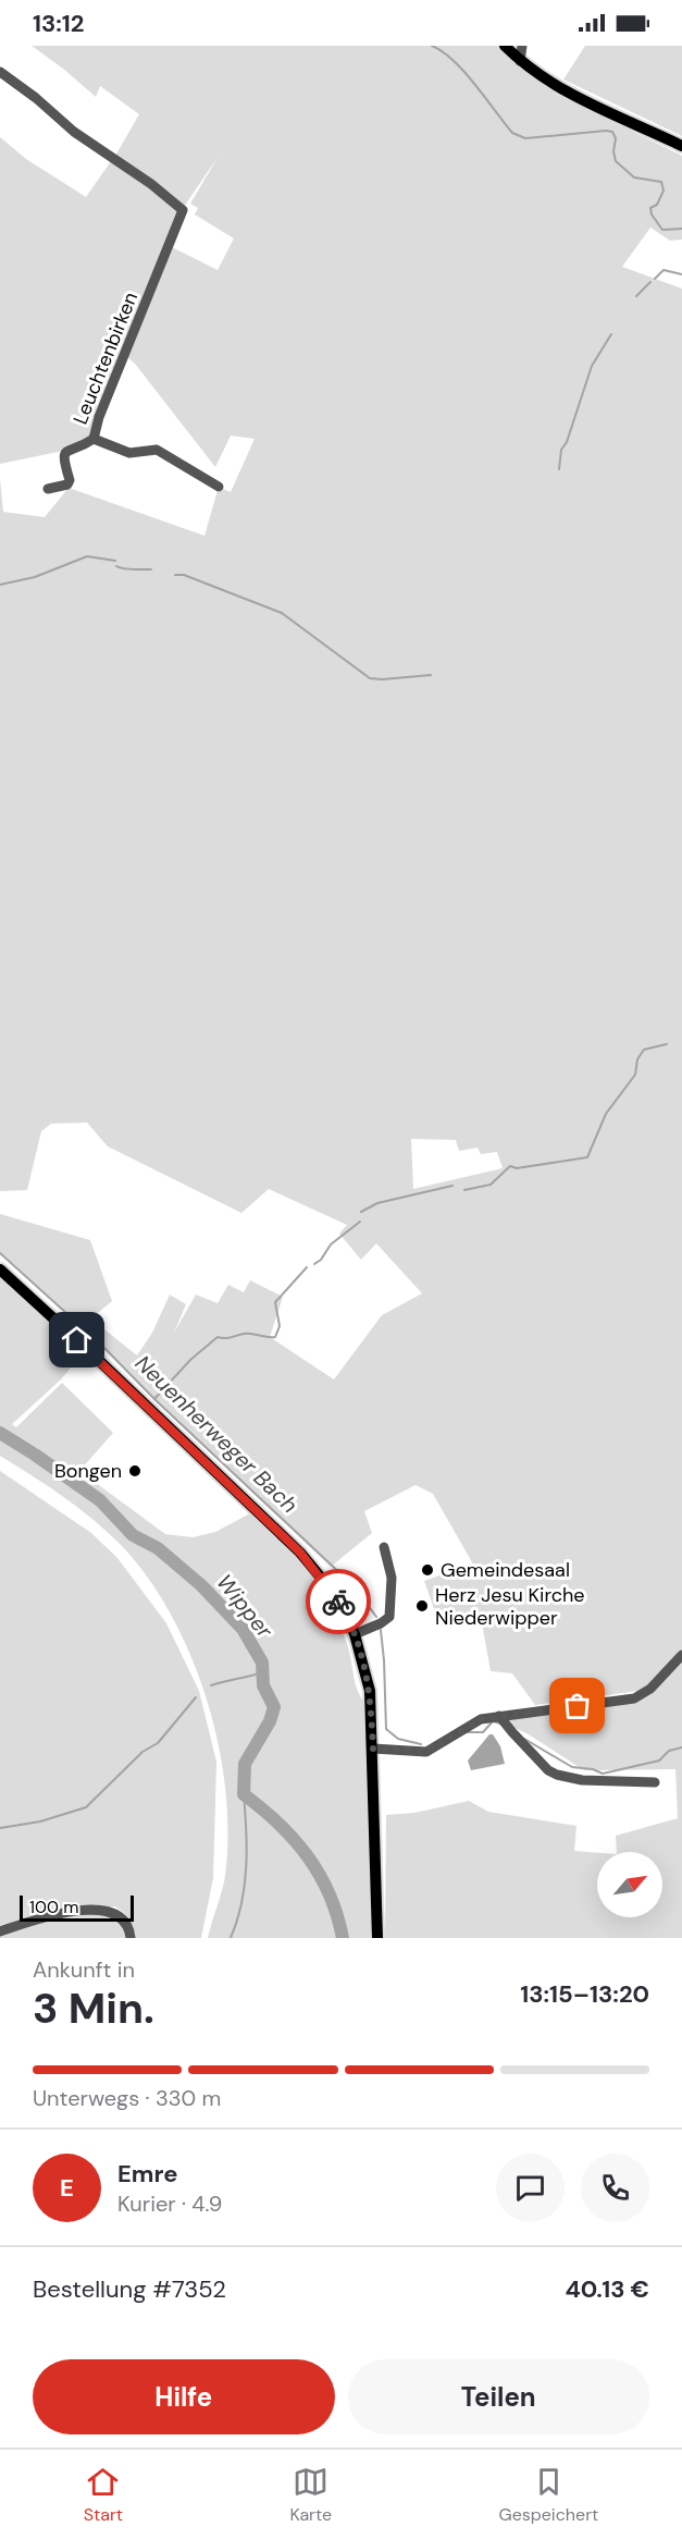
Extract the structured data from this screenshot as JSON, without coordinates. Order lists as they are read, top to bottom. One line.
{"streets":{"street":["Leuchtenbirken"]},"water":["Neuenherweger Bach","Wipper"],"places":["Bongen","Gemeindesaal","Herz Jesu Kirche Niederwipper"],"scale_bar":"100 m","north":"top right","page":{"status":"13:12","scale":"100 m","heading":["3 Min.","Ankunft in","13:15–13:20"],"panel":["Emre","Kurier · 4.9","Bestellung #7352","40.13 €"],"bar":"Unterwegs · 330 m","round":"E","buttons":["Hilfe","Teilen"],"tabs":["Start","Karte","Gespeichert"]}}
